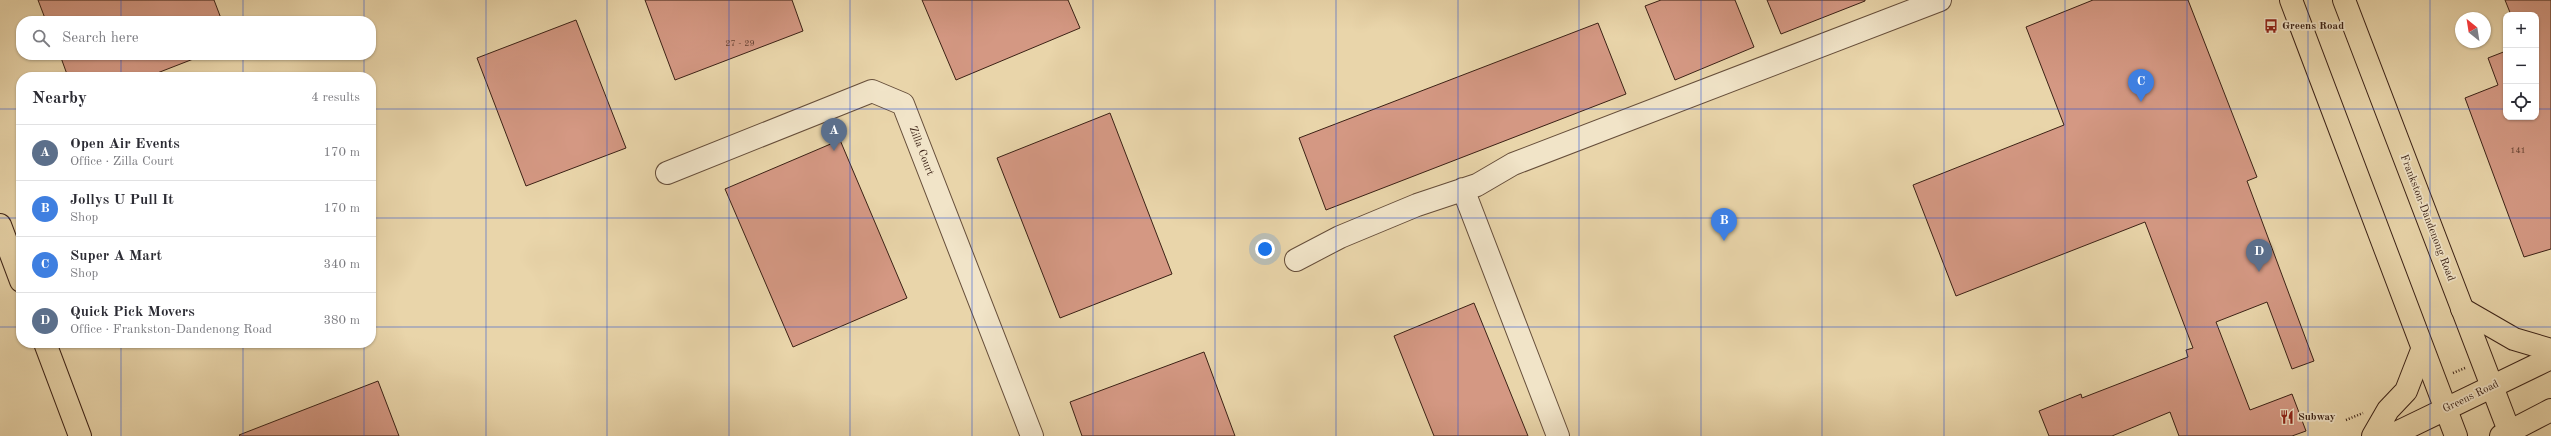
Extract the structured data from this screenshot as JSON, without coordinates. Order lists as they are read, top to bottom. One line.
{"streets":{"main road":["Frankston-Dandenong Road","Greens Road"],"street":["Zilla Court"]},"crossings":[["Frankston-Dandenong Road","Greens Road"]],"places":{"bus stop":["Greens Road"],"restaurant":["Subway"]},"house_numbers":["27 - 29","141"],"north":"top left","page":{"map_buttons":["+","−"],"search":"Search here","pins":["C","A","B","D"],"heading":["Nearby","4 results"],"list":[{"mark":"A","name":"Open Air Events","note":"Office · Zilla Court","value":"170 m"},{"mark":"B","name":"Jollys U Pull It","note":"Shop","value":"170 m"},{"mark":"C","name":"Super A Mart","note":"Shop","value":"340 m"},{"mark":"D","name":"Quick Pick Movers","note":"Office · Frankston-Dandenong Road","value":"380 m"}]}}
